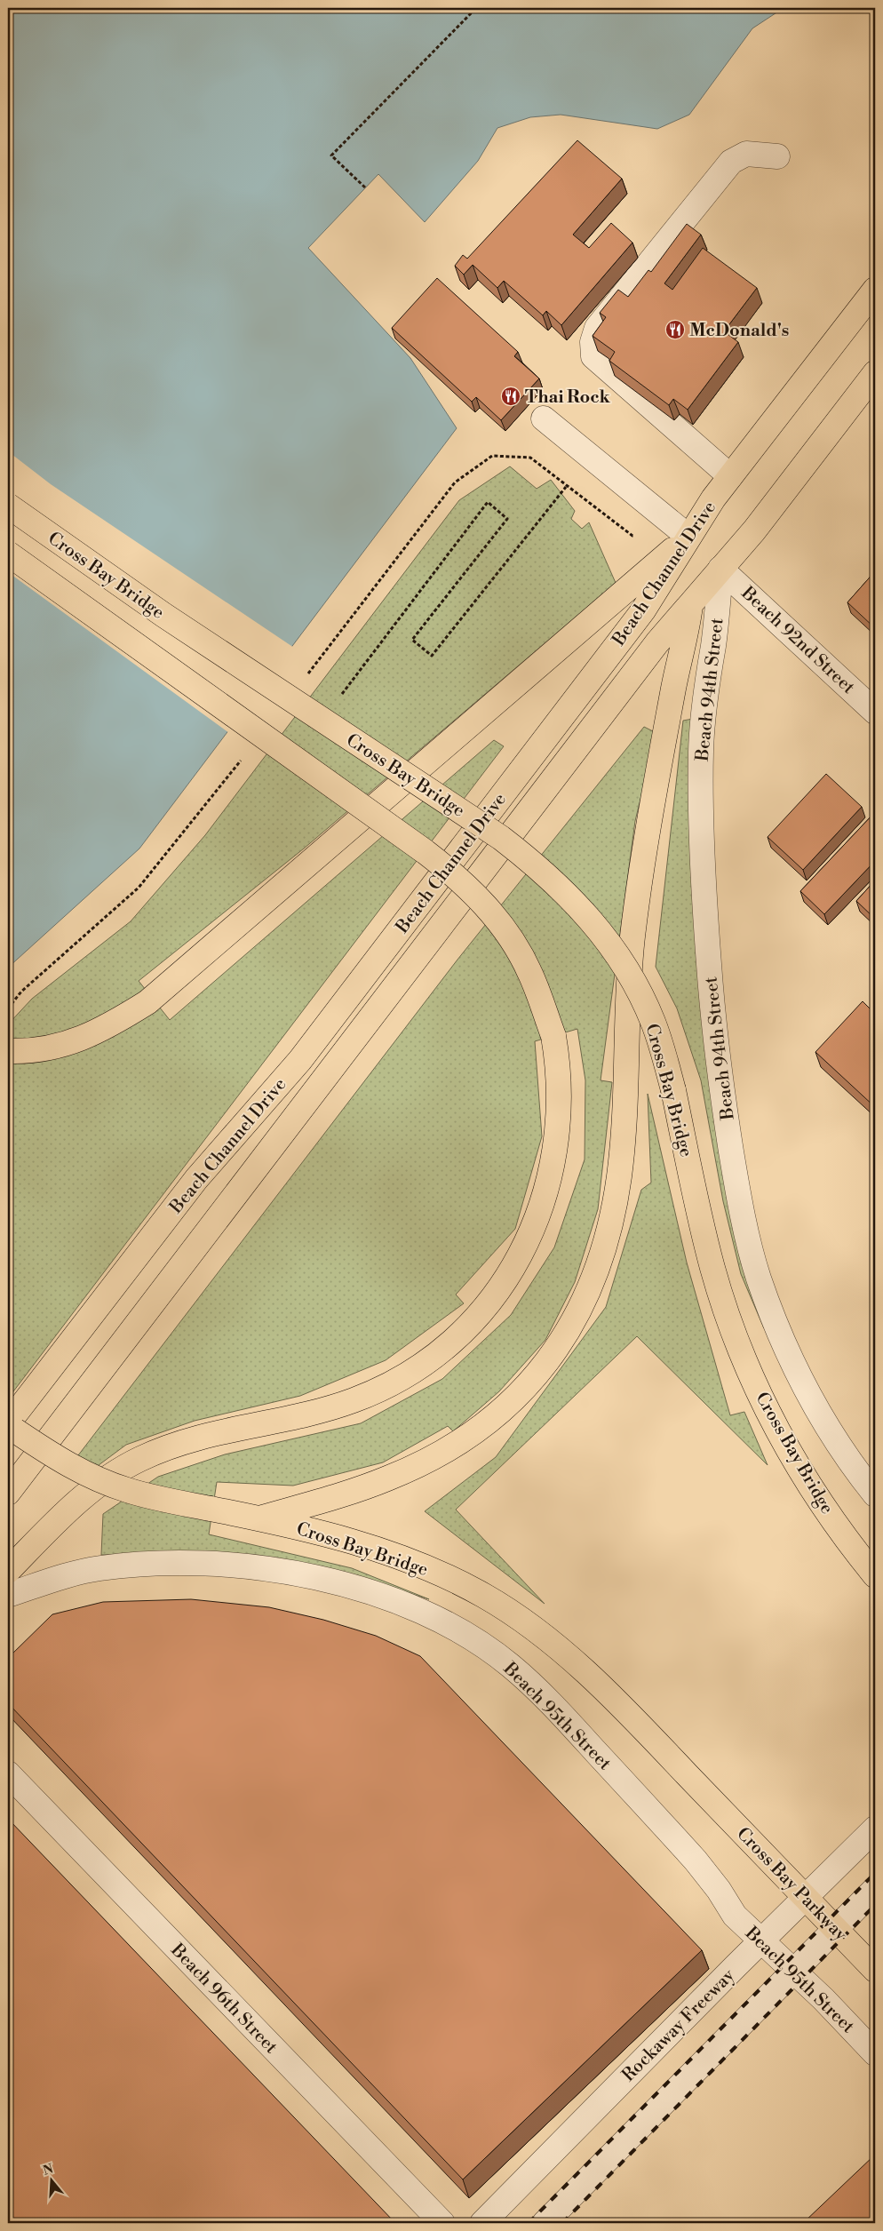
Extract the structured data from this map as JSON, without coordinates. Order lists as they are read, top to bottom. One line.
{"streets":{"main road":["Beach Channel Drive","Cross Bay Bridge","Cross Bay Parkway"],"street":["Beach 92nd Street","Beach 94th Street","Beach 95th Street","Beach 96th Street","Rockaway Freeway"]},"crossings":[["Beach Channel Drive","Cross Bay Bridge"],["Beach Channel Drive","Beach 92nd Street"],["Beach Channel Drive","Beach 94th Street"],["Cross Bay Bridge","Cross Bay Parkway"],["Beach 92nd Street","Beach 94th Street"],["Beach 95th Street","Rockaway Freeway"],["Cross Bay Parkway","Rockaway Freeway"]],"places":{"restaurant":["McDonald's","Thai Rock"]},"north":"top"}
